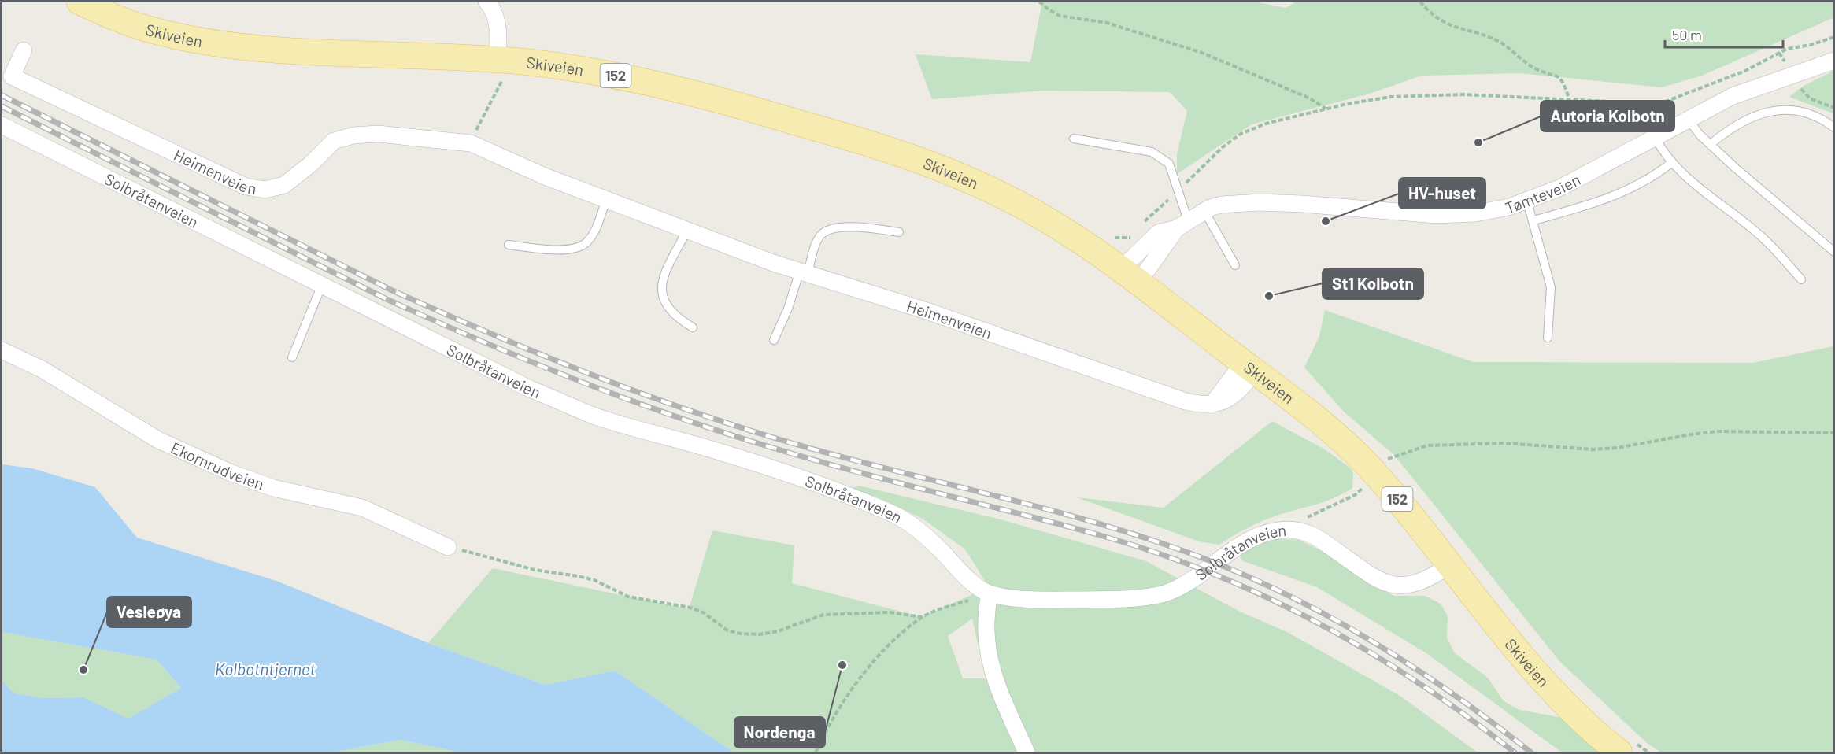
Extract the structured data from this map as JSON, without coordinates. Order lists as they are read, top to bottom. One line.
{"streets":{"main road":["Skiveien","152"],"street":["Heimenveien","Tømteveien","Solbråtanveien","Ekornrudveien"]},"crossings":[["Skiveien","Heimenveien"],["Skiveien","Tømteveien"],["Skiveien","Solbråtanveien"]],"water":["Kolbotntjernet"],"places":["Autoria Kolbotn","HV-huset","St1 Kolbotn","Nordenga","Vesleøya"],"scale_bar":"50 m"}
